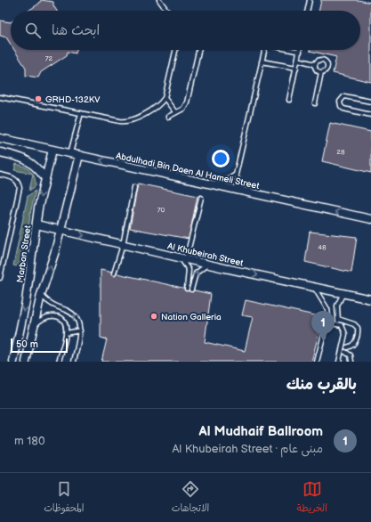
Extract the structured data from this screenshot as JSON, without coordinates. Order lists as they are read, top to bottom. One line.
{"streets":{"street":["Abdulhadi Bin Daen Al Hameli Street","Marban Street","Al Khubeirah Street"]},"crossings":[["Abdulhadi Bin Daen Al Hameli Street","Marban Street"],["Marban Street","Al Khubeirah Street"]],"one_way":["Abdulhadi Bin Daen Al Hameli Street","Al Khubeirah Street"],"places":["GRHD-132KV","Nation Galleria"],"house_numbers":["72","28","70","48"],"scale_bar":"50 m","page":{"search":"ابحث هنا","pins":"1","scale":"50 m","heading":"بالقرب منك","list":[{"mark":"1","name":"Al Mudhaif Ballroom","note":"مبنى عام · Al Khubeirah Street","value":"180 m"}],"nav":["الخريطة","الاتجاهات","المحفوظات"]}}
